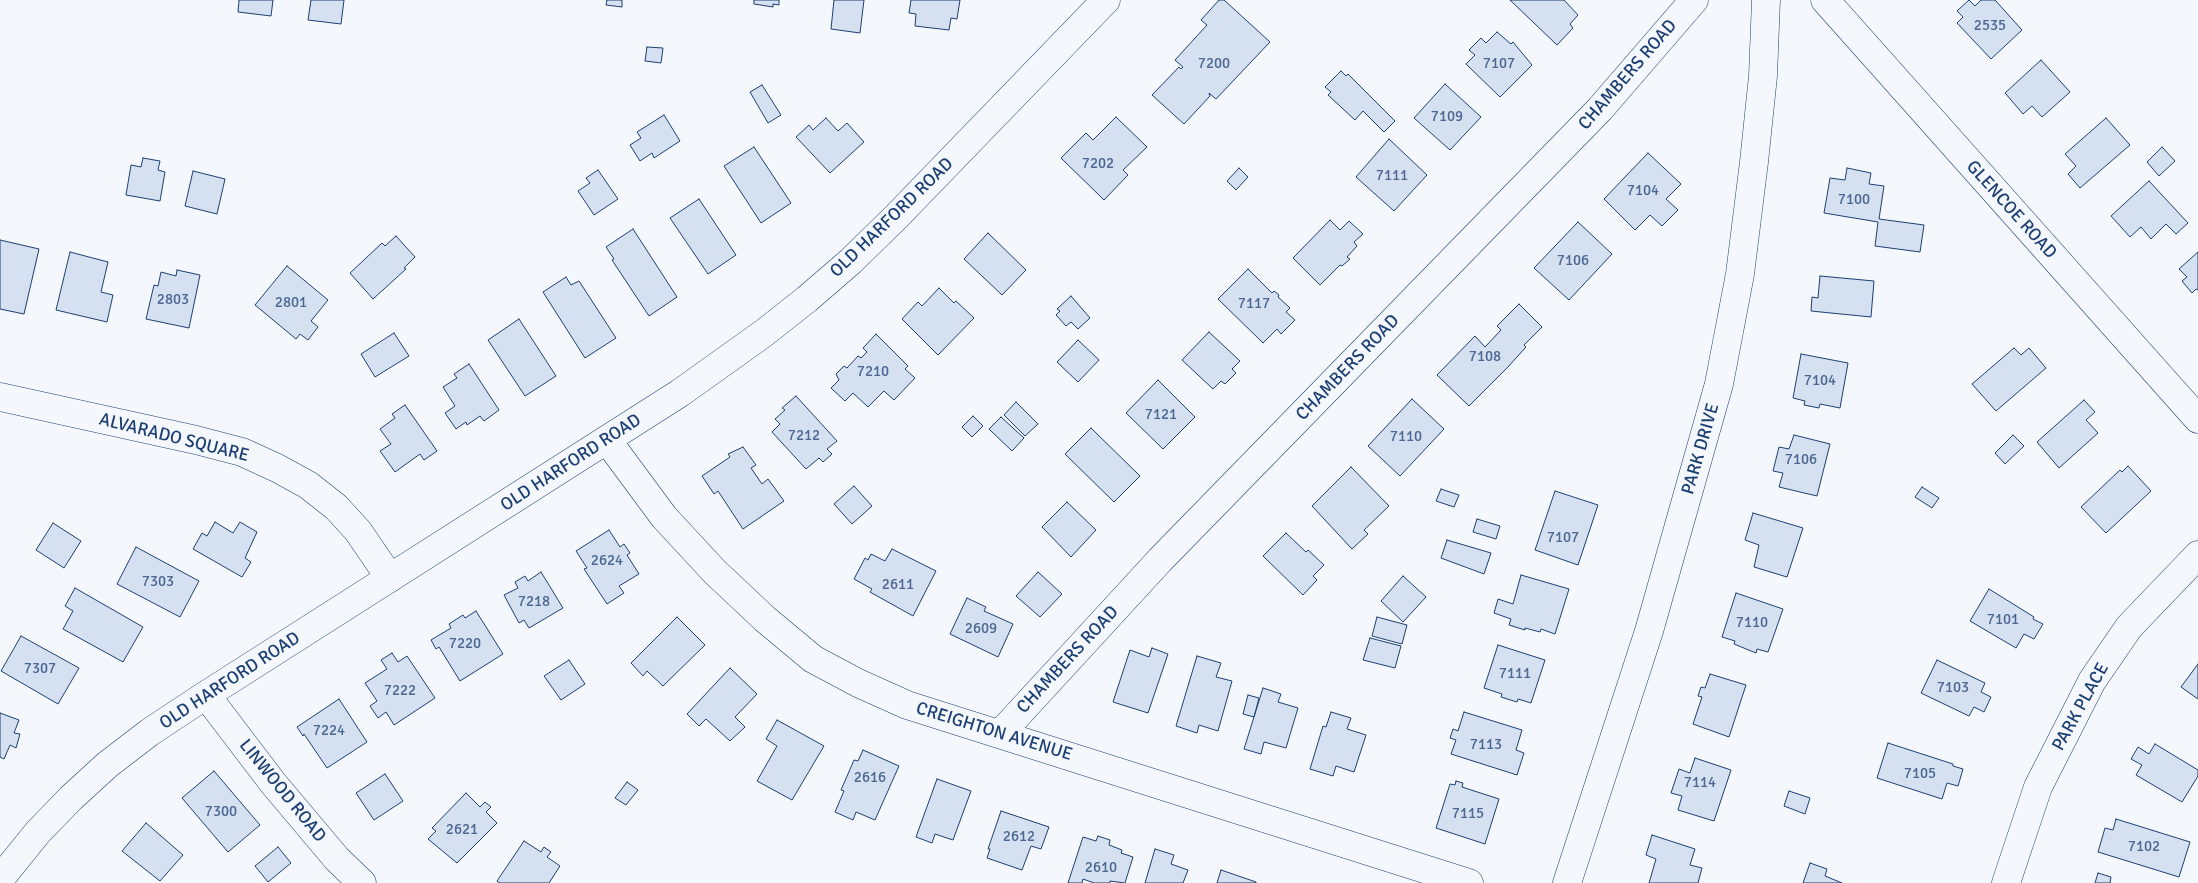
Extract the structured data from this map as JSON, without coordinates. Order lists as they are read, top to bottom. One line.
{"streets":{"street":["CHAMBERS ROAD","GLENCOE ROAD","OLD HARFORD ROAD","ALVARADO SQUARE","PARK DRIVE","PARK PLACE","CREIGHTON AVENUE","LINWOOD ROAD"]},"crossings":[["CHAMBERS ROAD","CREIGHTON AVENUE"],["OLD HARFORD ROAD","ALVARADO SQUARE"],["OLD HARFORD ROAD","CREIGHTON AVENUE"],["OLD HARFORD ROAD","LINWOOD ROAD"]],"house_numbers":["2535","7200","7107","7109","7202","7111","7104","7100","7106","2803","2801","7117","7108","7210","7104","7121","7212","7110","7106","7107","2624","7303","2611","7218","7101","7110","2609","7220","7307","7111","7103","7222","7224","7113","7105","2616","7114","7300","7115","2621","2612","7102","2610"]}
